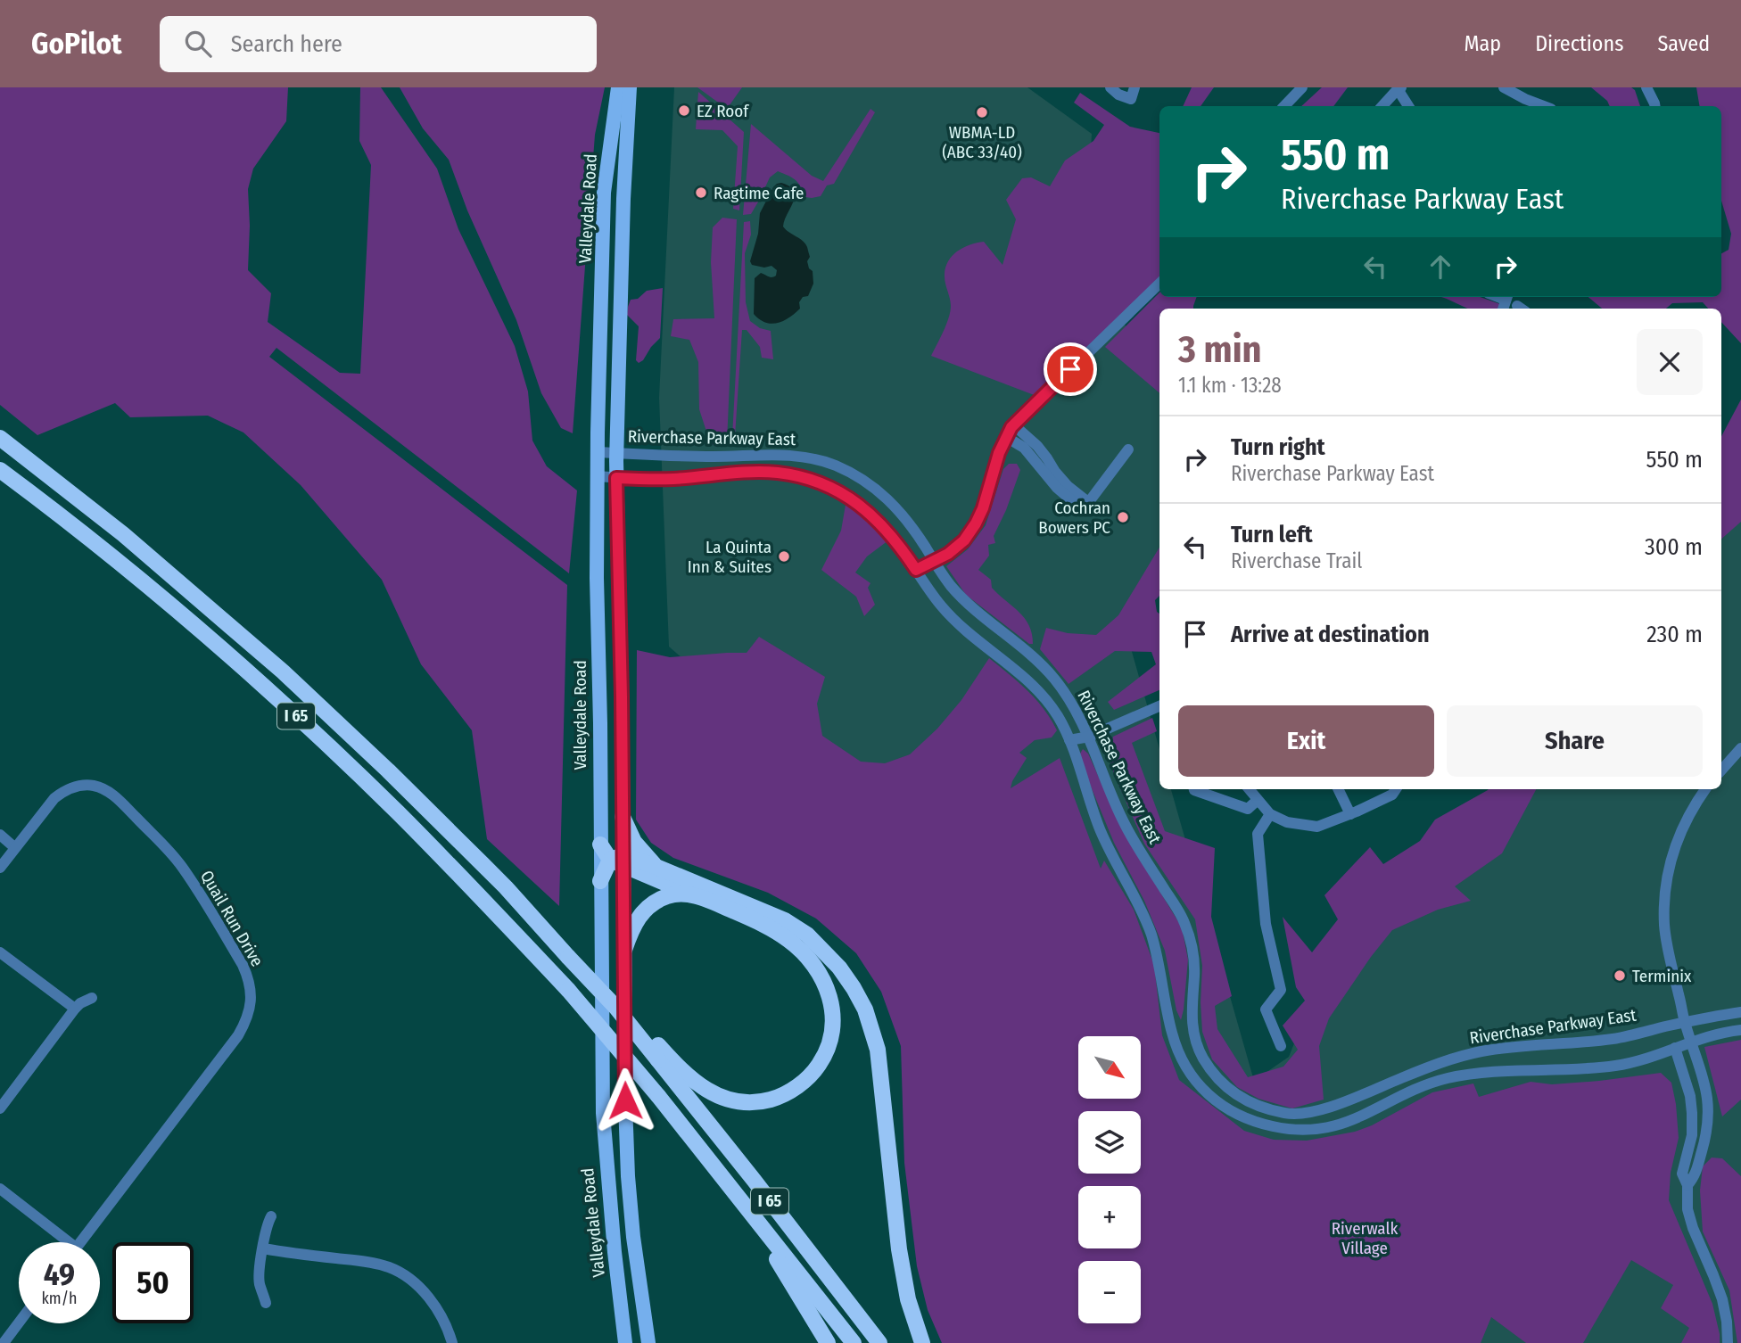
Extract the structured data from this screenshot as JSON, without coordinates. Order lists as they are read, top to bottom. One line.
{"streets":{"highway":["I 65"],"main road":["Valleydale Road"],"street":["Riverchase Parkway East","Quail Run Drive"]},"crossings":[["Valleydale Road","Riverchase Parkway East"]],"parks":["Riverwalk Village"],"places":["EZ Roof","WBMA-LD (ABC 33/40)","Ragtime Cafe","Cochran Bowers PC","La Quinta Inn & Suites","Terminix"],"north":"bottom right","page":{"header":"GoPilot","search":"Search here","nav":["Map","Directions","Saved"],"turn":["550 m","Riverchase Parkway East"],"heading":["3 min","1.1 km · 13:28"],"list":[{"name":"Turn right","note":"Riverchase Parkway East","value":"550 m"},{"name":"Turn left","note":"Riverchase Trail","value":"300 m"},{"name":"Arrive at destination","value":"230 m"}],"buttons":["Exit","Share"],"map_buttons":["+","−"],"speed":"49 km/h","limit":"50"}}
